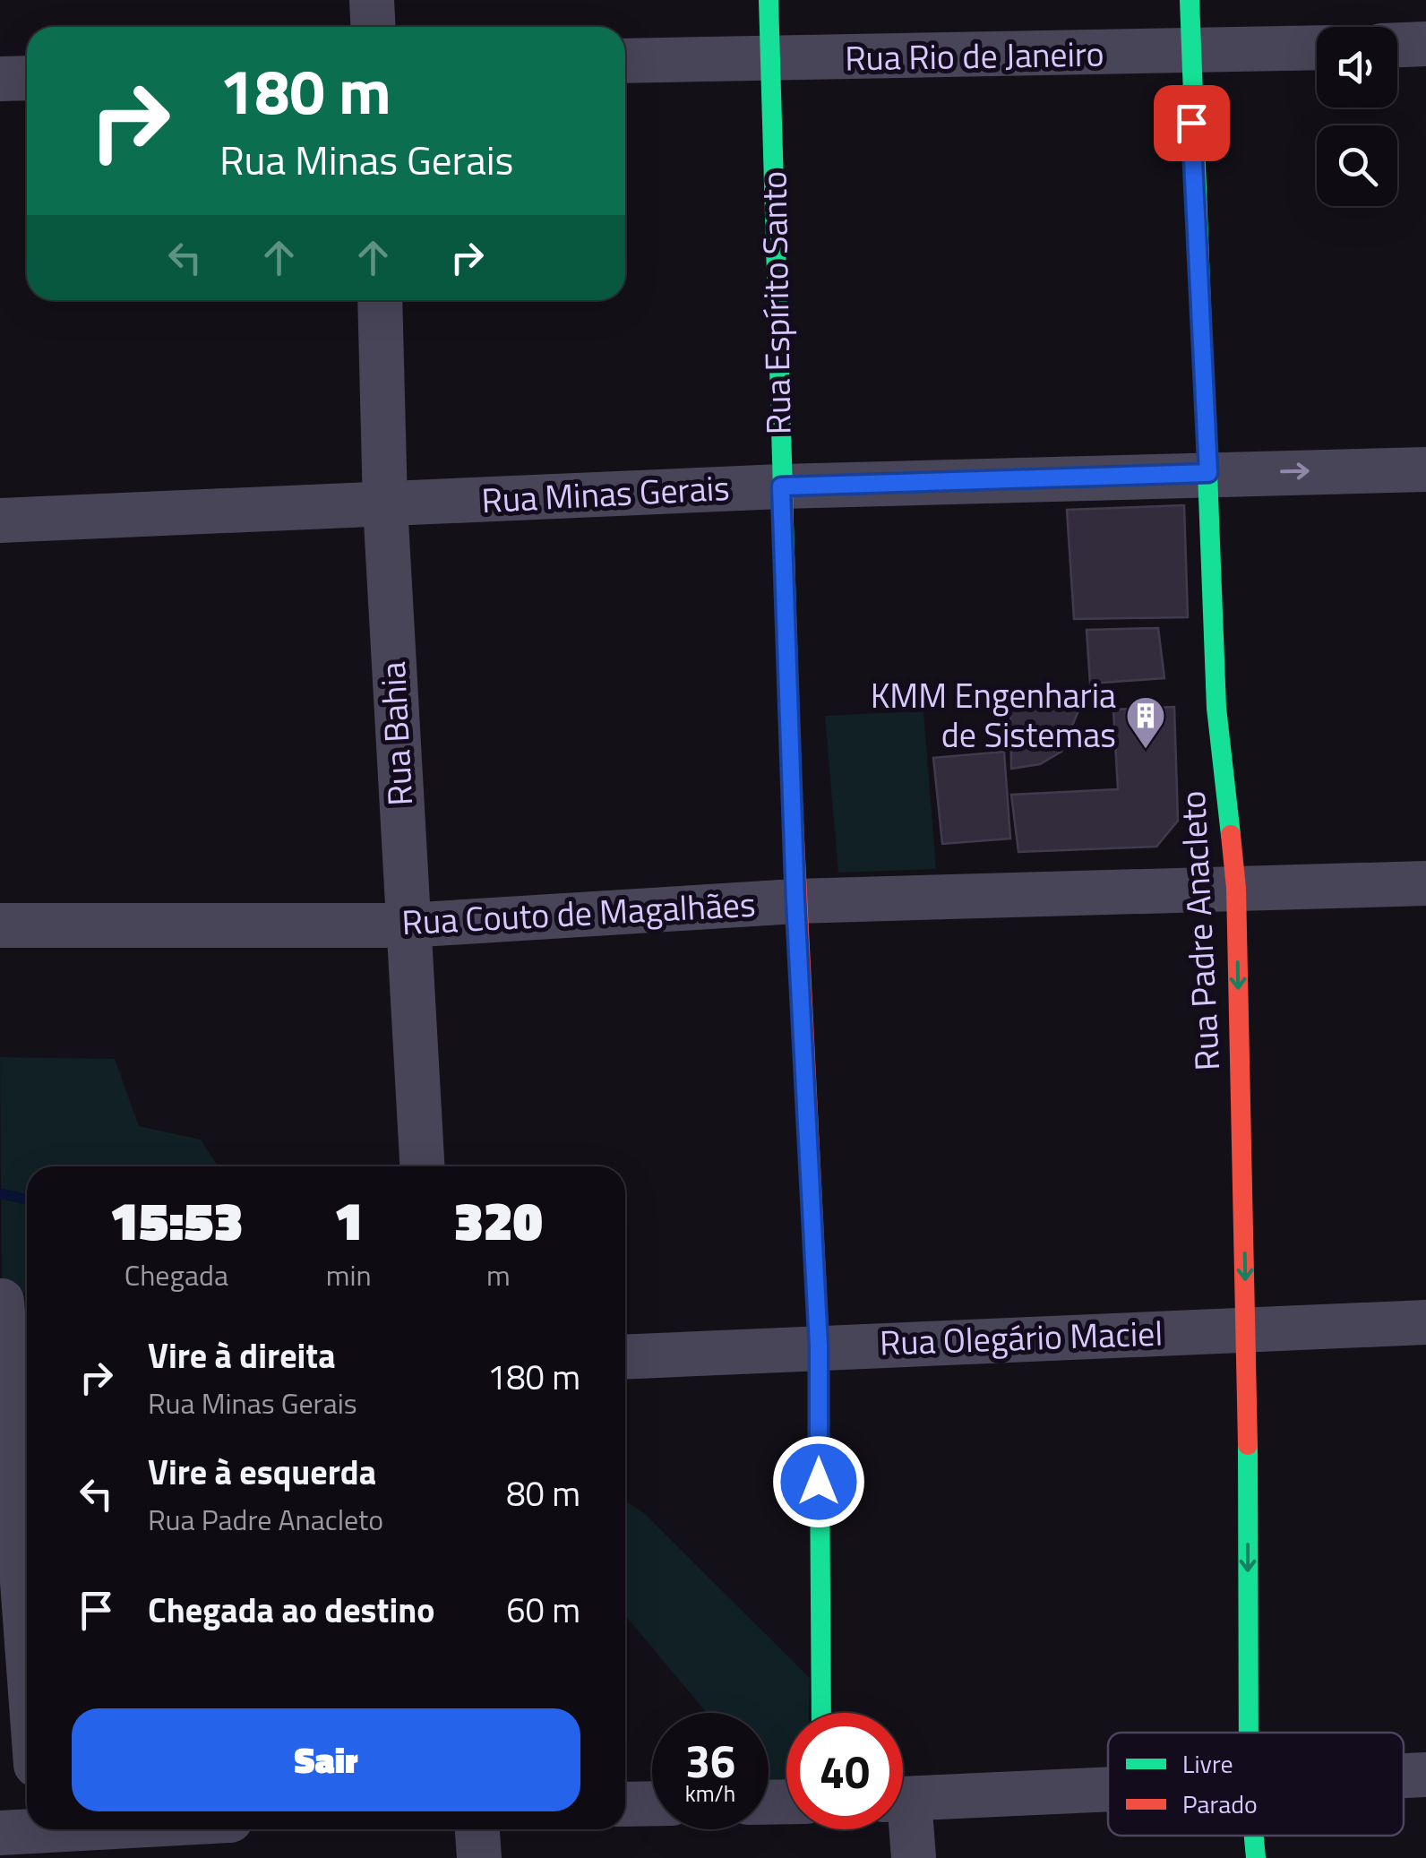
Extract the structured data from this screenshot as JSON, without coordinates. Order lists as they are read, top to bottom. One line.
{"streets":{"street":["Rua Rio de Janeiro","Rua Espírito Santo","Rua Minas Gerais","Rua Bahia","Rua Couto de Magalhães","Rua Padre Anacleto","Rua Olegário Maciel"]},"crossings":[["Rua Rio de Janeiro","Rua Espírito Santo"],["Rua Rio de Janeiro","Rua Padre Anacleto"],["Rua Espírito Santo","Rua Minas Gerais"],["Rua Espírito Santo","Rua Couto de Magalhães"],["Rua Espírito Santo","Rua Olegário Maciel"],["Rua Minas Gerais","Rua Bahia"],["Rua Minas Gerais","Rua Padre Anacleto"],["Rua Bahia","Rua Couto de Magalhães"],["Rua Couto de Magalhães","Rua Padre Anacleto"],["Rua Padre Anacleto","Rua Olegário Maciel"]],"one_way":["Rua Padre Anacleto"],"places":{"building":["KMM Engenharia de Sistemas"]},"legend":["Livre","Parado"],"page":{"turn":["180 m","Rua Minas Gerais"],"eta":["15:53","Chegada","1","min","320","m"],"list":[{"name":"Vire à direita","note":"Rua Minas Gerais","value":"180 m"},{"name":"Vire à esquerda","note":"Rua Padre Anacleto","value":"80 m"},{"name":"Chegada ao destino","value":"60 m"}],"buttons":"Sair","speed":"36 km/h","limit":"40"}}
